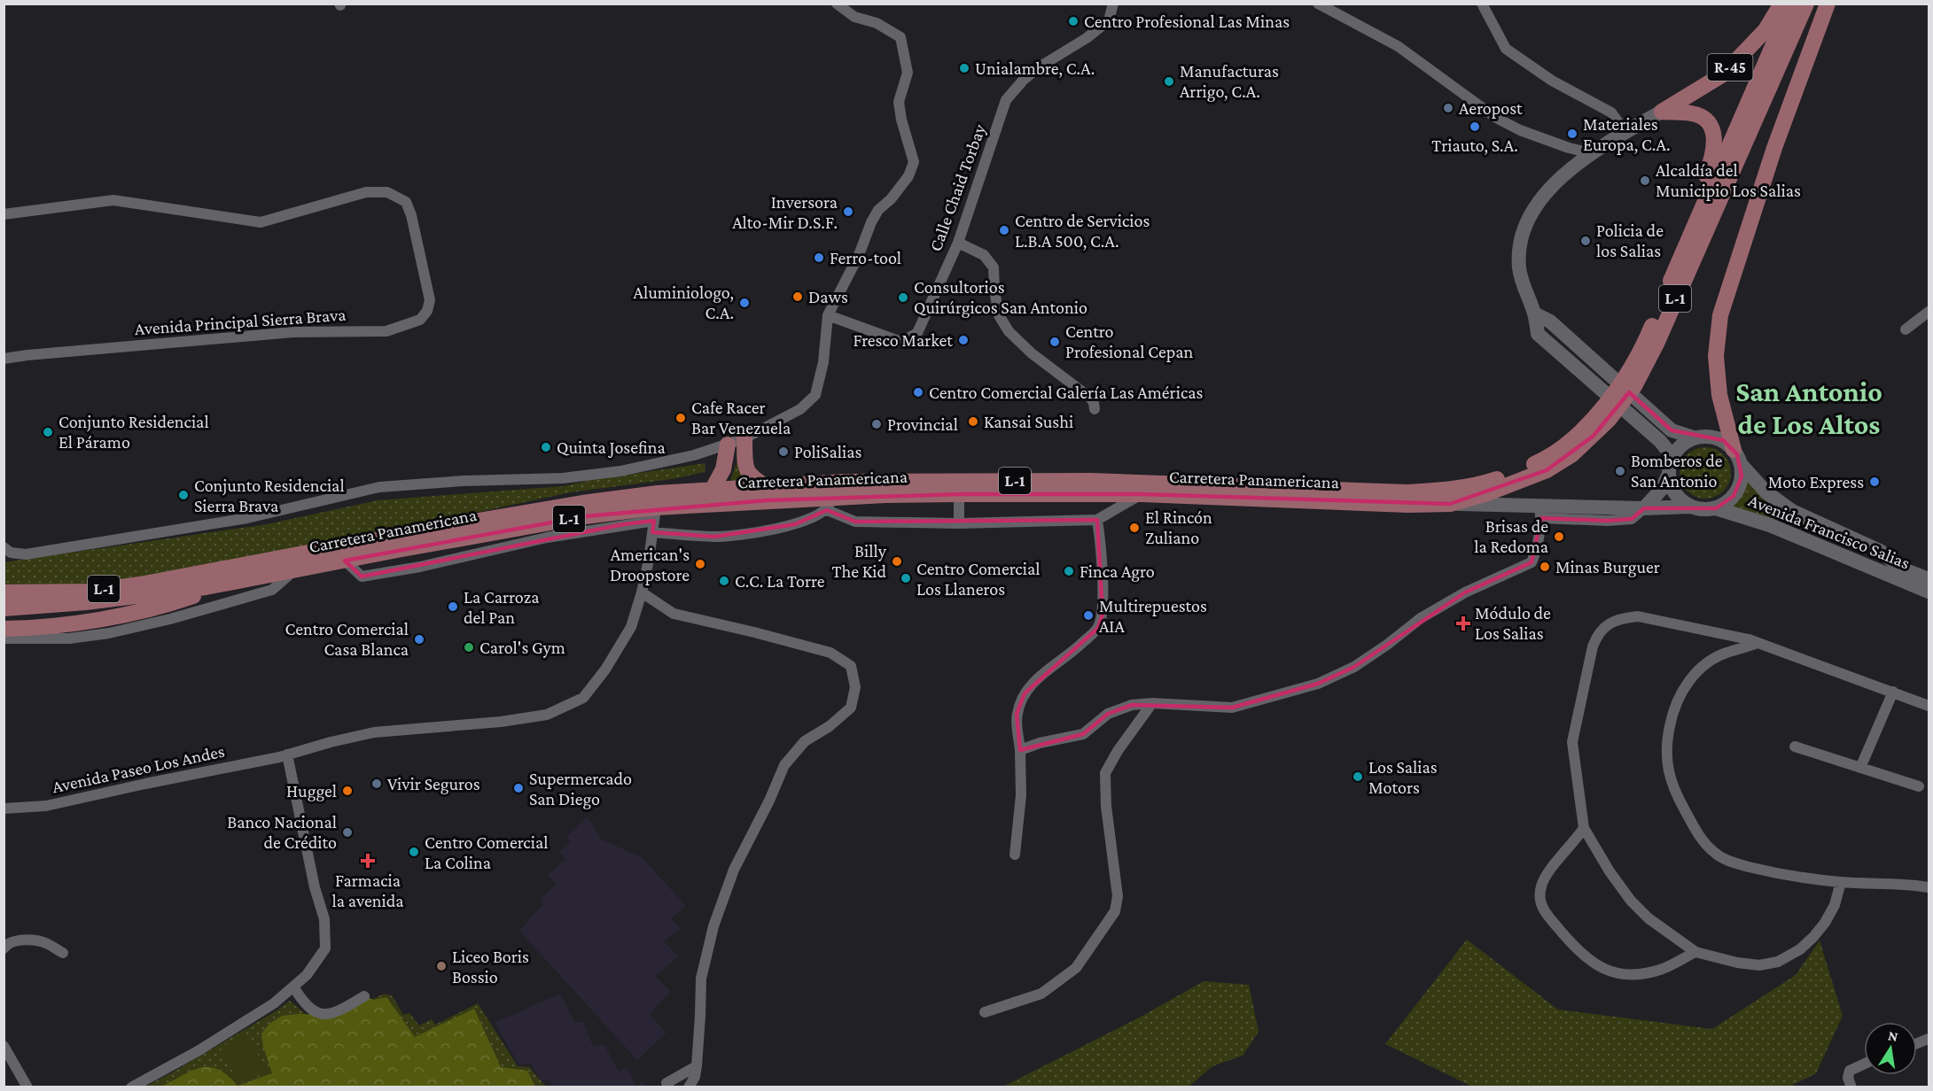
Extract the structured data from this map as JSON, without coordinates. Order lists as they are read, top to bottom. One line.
{"streets":{"main road":["R-45","L-1","Carretera Panamericana"],"street":["Calle Chaid Torbay","Avenida Principal Sierra Brava","Avenida Francisco Salias","Avenida Paseo Los Andes"]},"crossings":[["R-45","L-1"],["R-45","Avenida Francisco Salias"],["L-1","Carretera Panamericana"],["Carretera Panamericana","Avenida Paseo Los Andes"]],"districts":["San Antonio de Los Altos"],"places":{"other":["Centro Profesional Las Minas","Unialambre, C.A.","Manufacturas Arrigo, C.A.","Aeropost","Triauto, S.A.","Materiales Europa, C.A.","Alcaldía del Municipio Los Salias","Inversora Alto-Mir D.S.F.","Centro de Servicios L.B.A 500, C.A.","Policia de los Salias","Ferro-tool","Daws","Consultorios Quirúrgicos San Antonio","Aluminiologo, C.A.","Fresco Market","Centro Profesional Cepan","Centro Comercial Galería Las Américas","Cafe Racer Bar Venezuela","Kansai Sushi","Provincial","Conjunto Residencial El Páramo","Quinta Josefina","PoliSalias","Bomberos de San Antonio","Moto Express","Conjunto Residencial Sierra Brava","El Rincón Zuliano","Brisas de la Redoma","Billy The Kid","American's Droopstore","Minas Burguer","Finca Agro","Centro Comercial Los Llaneros","C.C. La Torre","La Carroza del Pan","Multirepuestos AIA","Centro Comercial Casa Blanca","Carol's Gym","Los Salias Motors","Vivir Seguros","Supermercado San Diego","Huggel","Banco Nacional de Crédito","Centro Comercial La Colina","Liceo Boris Bossio"],"health":["Módulo de Los Salias","Farmacia la avenida"]},"north":"top"}
